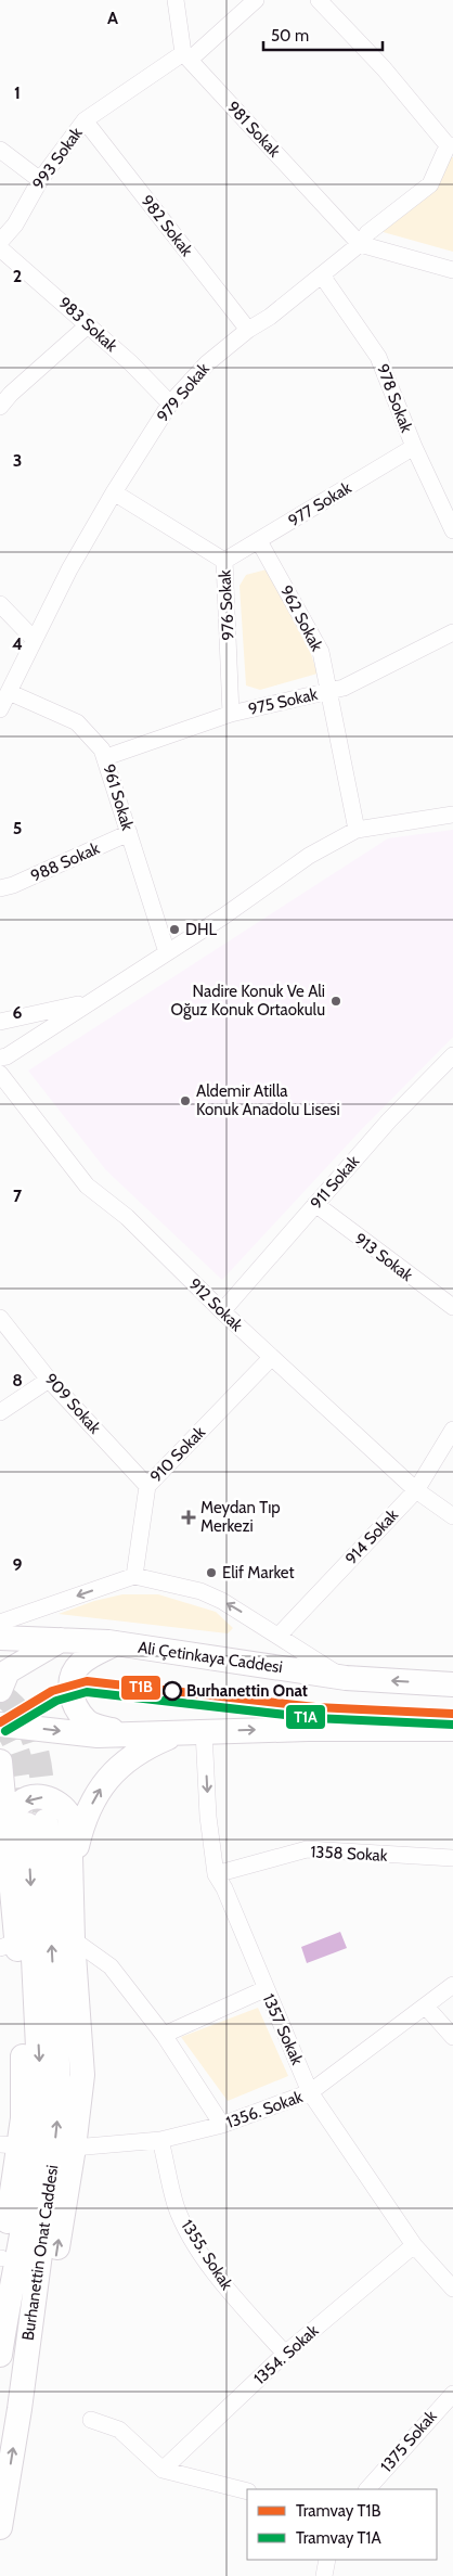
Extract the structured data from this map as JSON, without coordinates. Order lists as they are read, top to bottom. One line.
{"streets":{"main road":["Ali Çetinkaya Caddesi","Burhanettin Onat Caddesi"],"street":["981 Sokak","993 Sokak","982 Sokak","983 Sokak","979 Sokak","978 Sokak","977 Sokak","976 Sokak","962 Sokak","975 Sokak","961 Sokak","988 Sokak","911 Sokak","913 Sokak","912 Sokak","909 Sokak","910 Sokak","914 Sokak","1358 Sokak","1357 Sokak","1356. Sokak","1355. Sokak","1354. Sokak","1375 Sokak"]},"crossings":[["981 Sokak","993 Sokak"],["981 Sokak","979 Sokak"],["993 Sokak","982 Sokak"],["982 Sokak","979 Sokak"],["983 Sokak","979 Sokak"],["979 Sokak","978 Sokak"],["979 Sokak","976 Sokak"],["979 Sokak","961 Sokak"],["978 Sokak","977 Sokak"],["977 Sokak","976 Sokak"],["977 Sokak","962 Sokak"],["976 Sokak","975 Sokak"],["962 Sokak","975 Sokak"],["975 Sokak","961 Sokak"],["961 Sokak","988 Sokak"],["911 Sokak","913 Sokak"],["911 Sokak","912 Sokak"],["912 Sokak","910 Sokak"],["912 Sokak","914 Sokak"],["909 Sokak","910 Sokak"],["1358 Sokak","1357 Sokak"],["1357 Sokak","1356. Sokak"],["1357 Sokak","1354. Sokak"],["1356. Sokak","Burhanettin Onat Caddesi"],["1356. Sokak","1355. Sokak"],["1355. Sokak","1354. Sokak"]],"places":{"other":["DHL","Nadire Konuk Ve Ali Oğuz Konuk Ortaokulu","Aldemir Atilla Konuk Anadolu Lisesi","Elif Market","Burhanettin Onat"],"health":["Meydan Tıp Merkezi"]},"lines":["tram line T1B","tram line T1A"],"legend":["Tramvay T1B","Tramvay T1A"],"scale_bar":"50 m","grid":{"columns":["A"],"rows":["1","2","3","4","5","6","7","8","9"]}}
